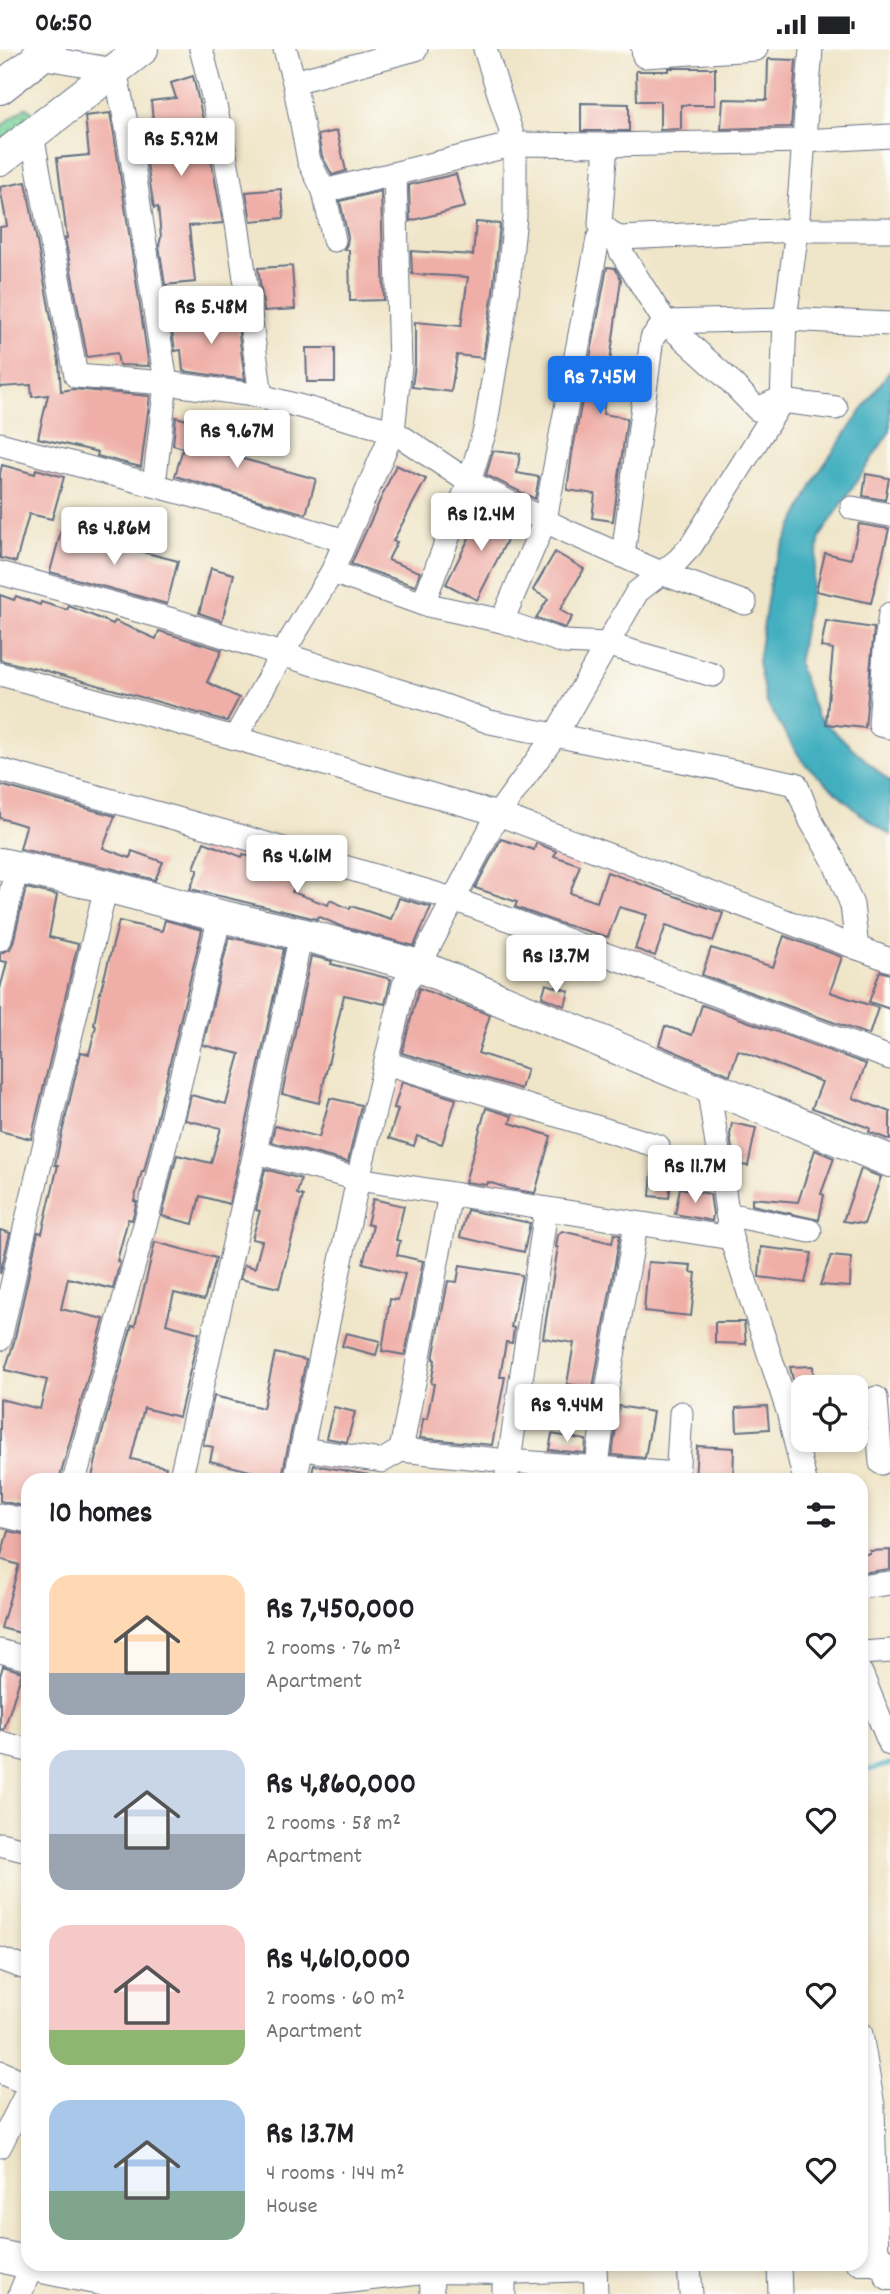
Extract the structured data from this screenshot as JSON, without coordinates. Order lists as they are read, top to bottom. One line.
{"page":{"status":"06:50","price":["Rs 5.92M","Rs 5.48M","Rs 7.45M","Rs 9.67M","Rs 12.4M","Rs 4.86M","Rs 4.61M","Rs 13.7M","Rs 11.7M","Rs 9.44M"],"heading":"10 homes","list":[{"name":"Rs 7,450,000","note":"2 rooms · 76 m² · Apartment"},{"name":"Rs 4,860,000","note":"2 rooms · 58 m² · Apartment"},{"name":"Rs 4,610,000","note":"2 rooms · 60 m² · Apartment"},{"name":"Rs 13.7M","note":"4 rooms · 144 m² · House"}]}}
